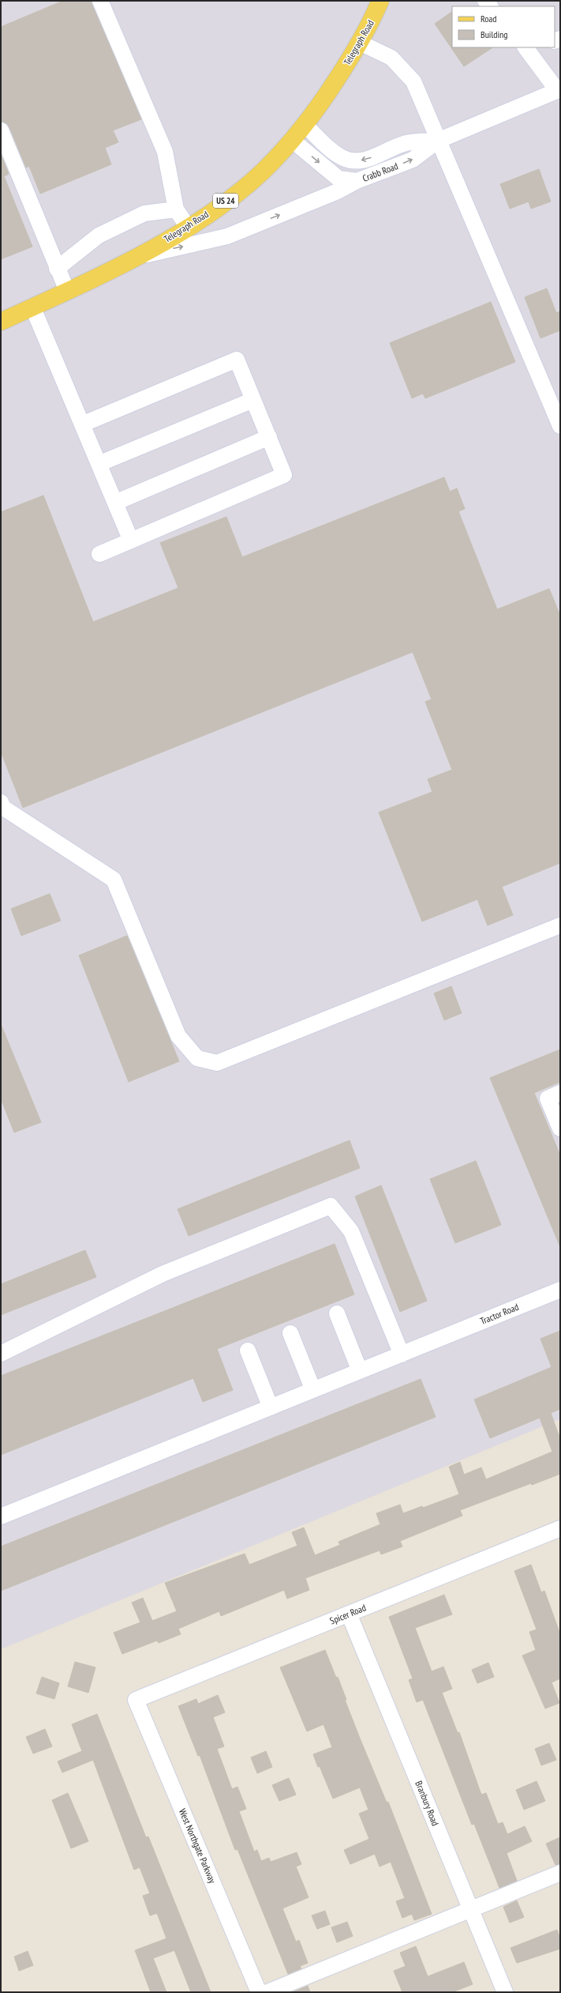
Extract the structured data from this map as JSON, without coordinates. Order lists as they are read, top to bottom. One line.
{"streets":{"main road":["Telegraph Road","US 24"],"street":["Crabb Road","Tractor Road","Spicer Road","Branbury Road","West Northgate Parkway"]},"crossings":[["Telegraph Road","Crabb Road"],["Spicer Road","Branbury Road"],["Spicer Road","West Northgate Parkway"]],"legend":["Road","Building"]}
